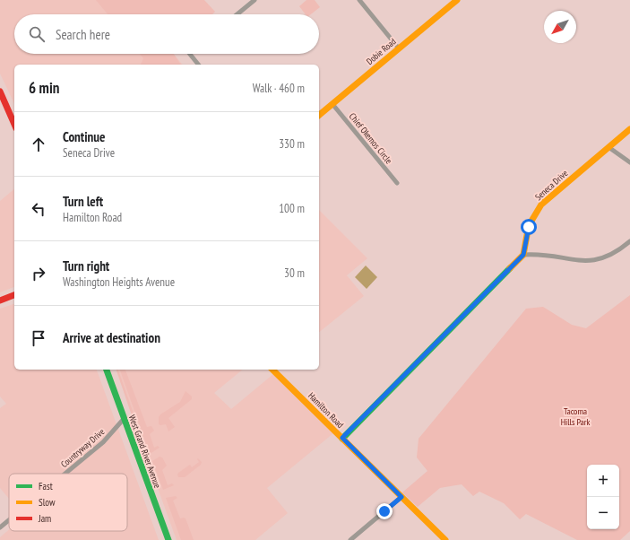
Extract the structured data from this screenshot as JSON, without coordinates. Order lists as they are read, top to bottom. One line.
{"streets":{"street":["Dobie Road","Chief Okemos Circle","Seneca Drive","Hamilton Road","Countryway Drive","West Grand River Avenue"]},"crossings":[["Dobie Road","Chief Okemos Circle"],["Countryway Drive","West Grand River Avenue"]],"parks":["Tacoma Hills Park"],"legend":["Fast","Slow","Jam"],"north":"bottom left","page":{"search":"Search here","heading":["6 min","Walk · 460 m"],"list":[["Continue","Seneca Drive","330 m"],["Turn left","Hamilton Road","100 m"],["Turn right","Washington Heights Avenue","30 m"],"Arrive at destination"],"map_buttons":["+","−"]}}
